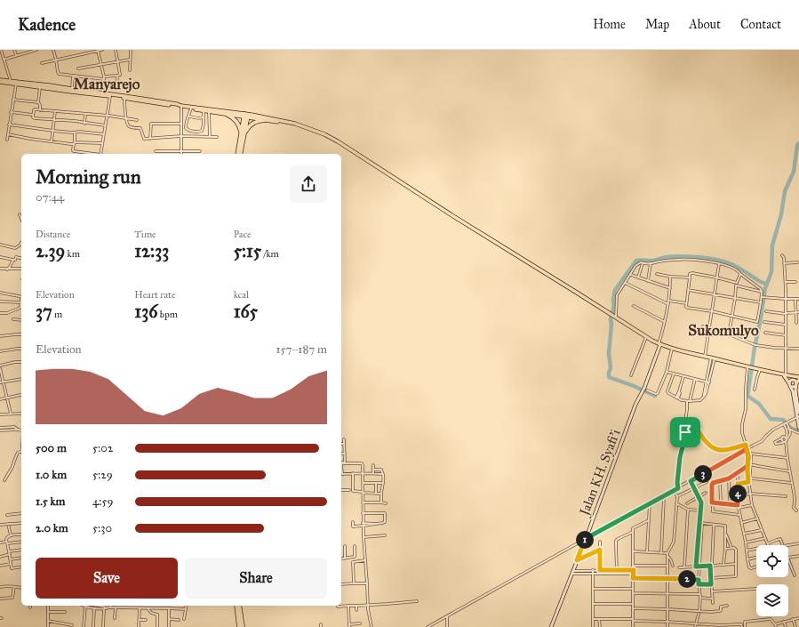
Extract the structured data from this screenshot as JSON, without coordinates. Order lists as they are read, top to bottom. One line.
{"streets":{"main road":["Jalan KH. Syafi'i"]},"districts":["Manyarejo","Sukomulyo"],"page":{"header":"Kadence","nav":["Home","Map","About","Contact"],"heading":["Morning run","07:44"],"stats":[["Distance","2.39 km"],["Time","12:33"],["Pace","5:15 /km"],["Elevation","37 m"],["Heart rate","136 bpm"],["kcal","165"]],"chart":["Elevation","157–187 m"],"list":[{"name":"500 m","note":"5:02"},{"name":"1.0 km","note":"5:29"},{"name":"1.5 km","note":"4:59"},{"name":"2.0 km","note":"5:30"}],"pins":["3","4","1","2"],"buttons":["Save","Share"]}}
